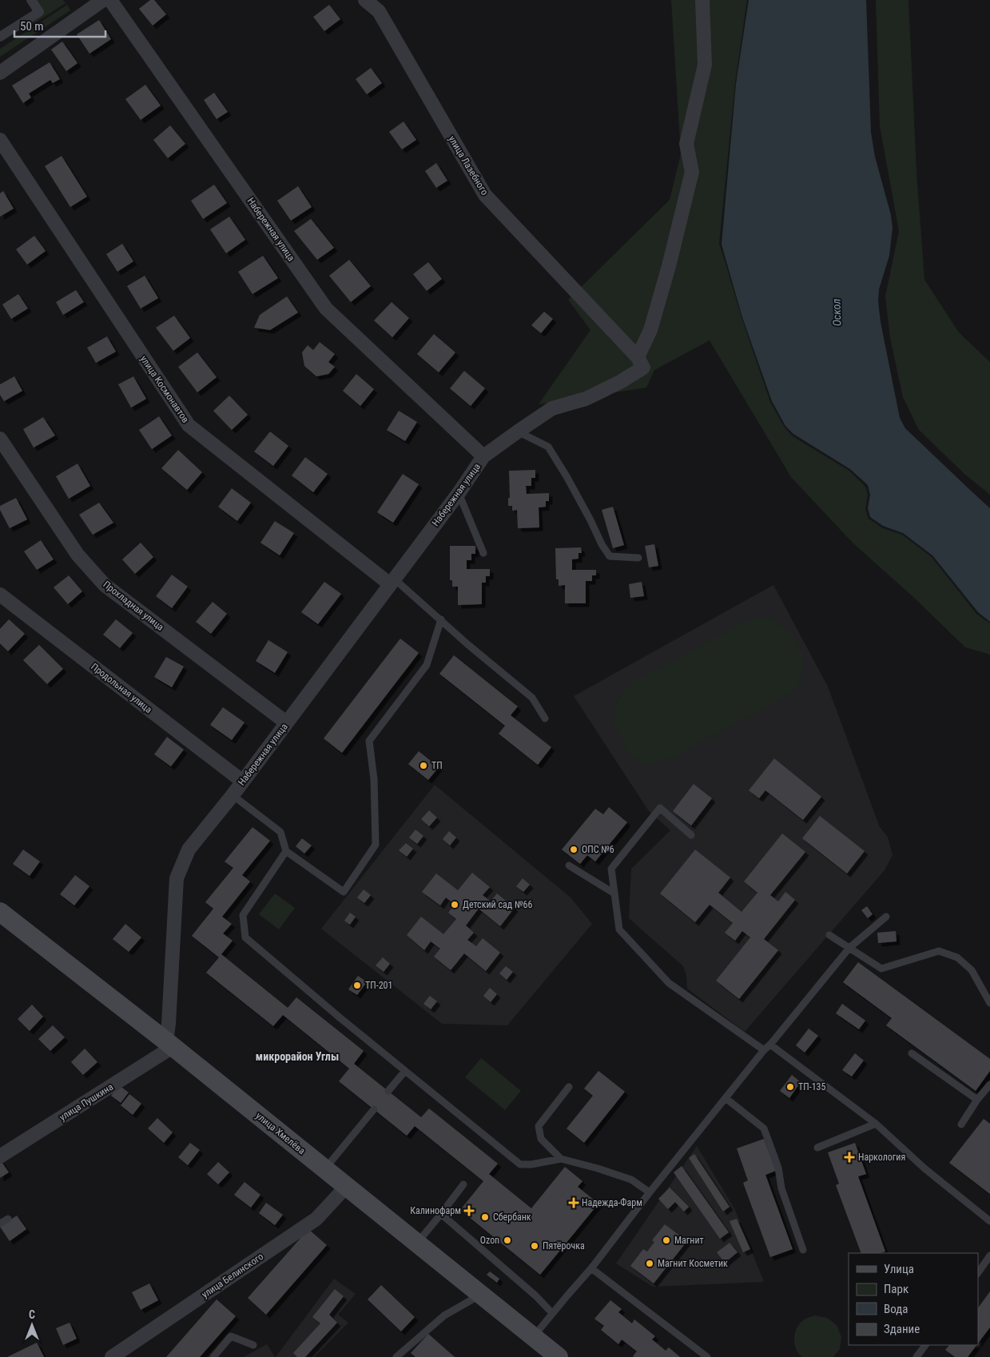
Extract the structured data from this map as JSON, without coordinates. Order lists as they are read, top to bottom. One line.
{"streets":{"main road":["улица Хмелёва"],"street":["улица Лазебного","Набережная улица","улица Космонавтов","Прохладная улица","Продольная улица","улица Пушкина","улица Белинского"]},"crossings":[["Набережная улица","улица Космонавтов"],["Набережная улица","Прохладная улица"],["Набережная улица","Продольная улица"],["Набережная улица","улица Пушкина"],["Набережная улица","улица Хмелёва"],["улица Пушкина","улица Хмелёва"],["улица Хмелёва","улица Белинского"]],"districts":["микрорайон Углы"],"water":["Оскол"],"places":{"other":["ТП","ОПС №6","Детский сад №66","ТП-201","ТП-135","Сбербанк","Ozon","Магнит","Пятёрочка","Магнит Косметик"],"health":["Наркология","Надежда-Фарм","Калинофарм"]},"legend":["Улица","Парк","Вода","Здание"],"scale_bar":"50 m","north":"top"}
